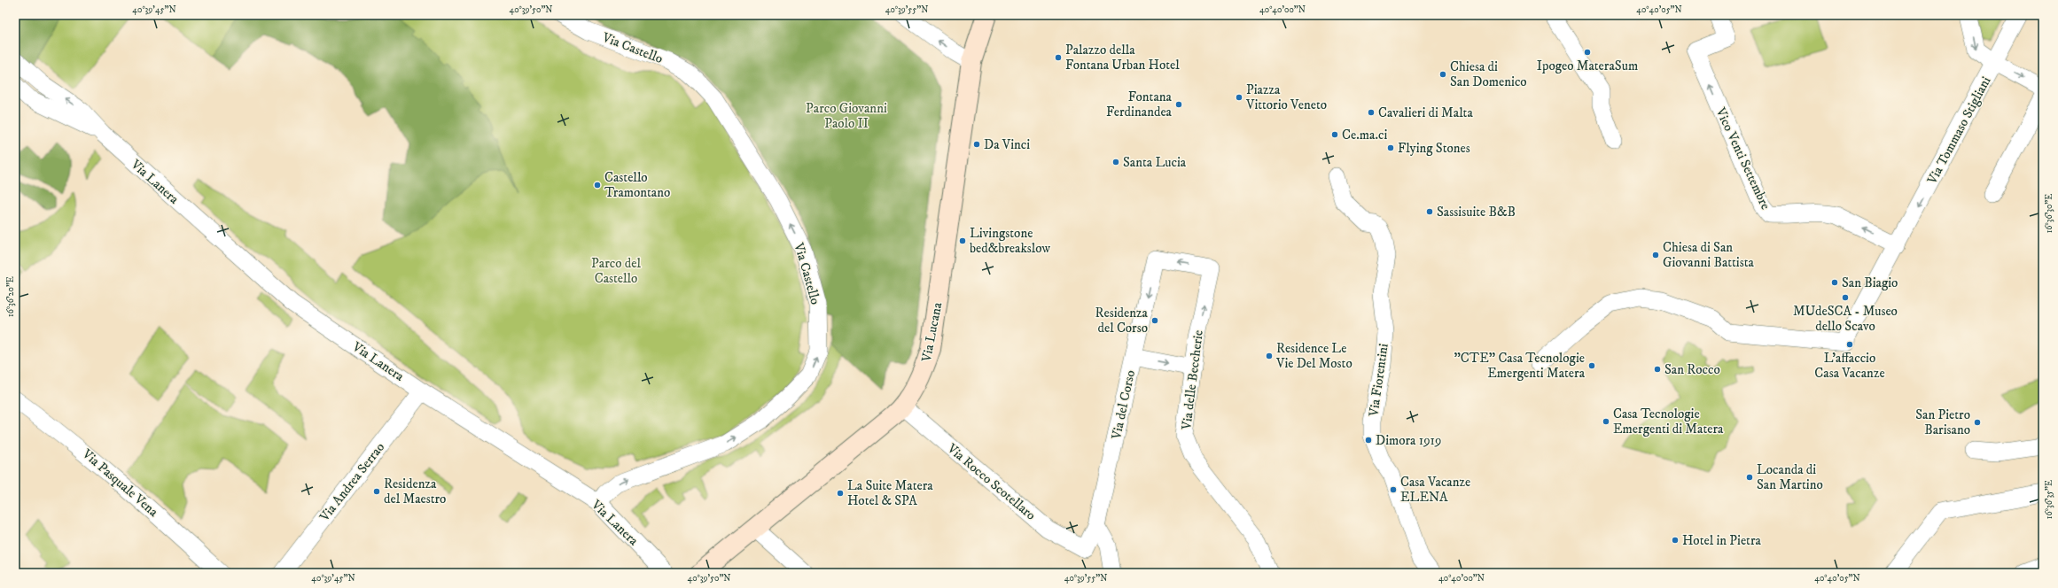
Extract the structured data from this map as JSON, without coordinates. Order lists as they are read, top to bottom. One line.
{"streets":{"street":["Via Castello","Via Tommaso Stigliani","Vico Venti Settembre","Via Lanera","Via Lucana","Via delle Beccherie","Via Fiorentini","Via del Corso","Via Andrea Serrao","Via Rocco Scotellaro","Via Pasquale Vena"]},"crossings":[["Via Castello","Via Lanera"],["Via Tommaso Stigliani","Vico Venti Settembre"],["Via Lanera","Via Andrea Serrao"],["Via Lucana","Via Rocco Scotellaro"],["Via delle Beccherie","Via del Corso"],["Via del Corso","Via Rocco Scotellaro"]],"parks":["Parco Giovanni Paolo II","Parco del Castello"],"places":["Ipogeo MateraSum","Palazzo della Fontana Urban Hotel","Chiesa di San Domenico","Piazza Vittorio Veneto","Fontana Ferdinandea","Cavalieri di Malta","Ce.ma.ci","Da Vinci","Flying Stones","Santa Lucia","Castello Tramontano","Sassisuite B&B","Livingstone bed&breakslow","Chiesa di San Giovanni Battista","San Biagio","MUdeSCA - Museo dello Scavo","Residenza del Corso","L'affaccio Casa Vacanze","Residence Le Vie Del Mosto","\"CTE\" Casa Tecnologie Emergenti Matera","San Rocco","Casa Tecnologie Emergenti di Matera","San Pietro Barisano","Dimora 1919","Locanda di San Martino","Casa Vacanze ELENA","Residenza del Maestro","La Suite Matera Hotel & SPA","Hotel in Pietra"],"coordinates":["40°39'45\"N","40°39'50\"N","40°39'55\"N","40°40'00\"N","40°40'05\"N","16°36'30\"E","16°36'20\"E","16°36'35\"E"]}
